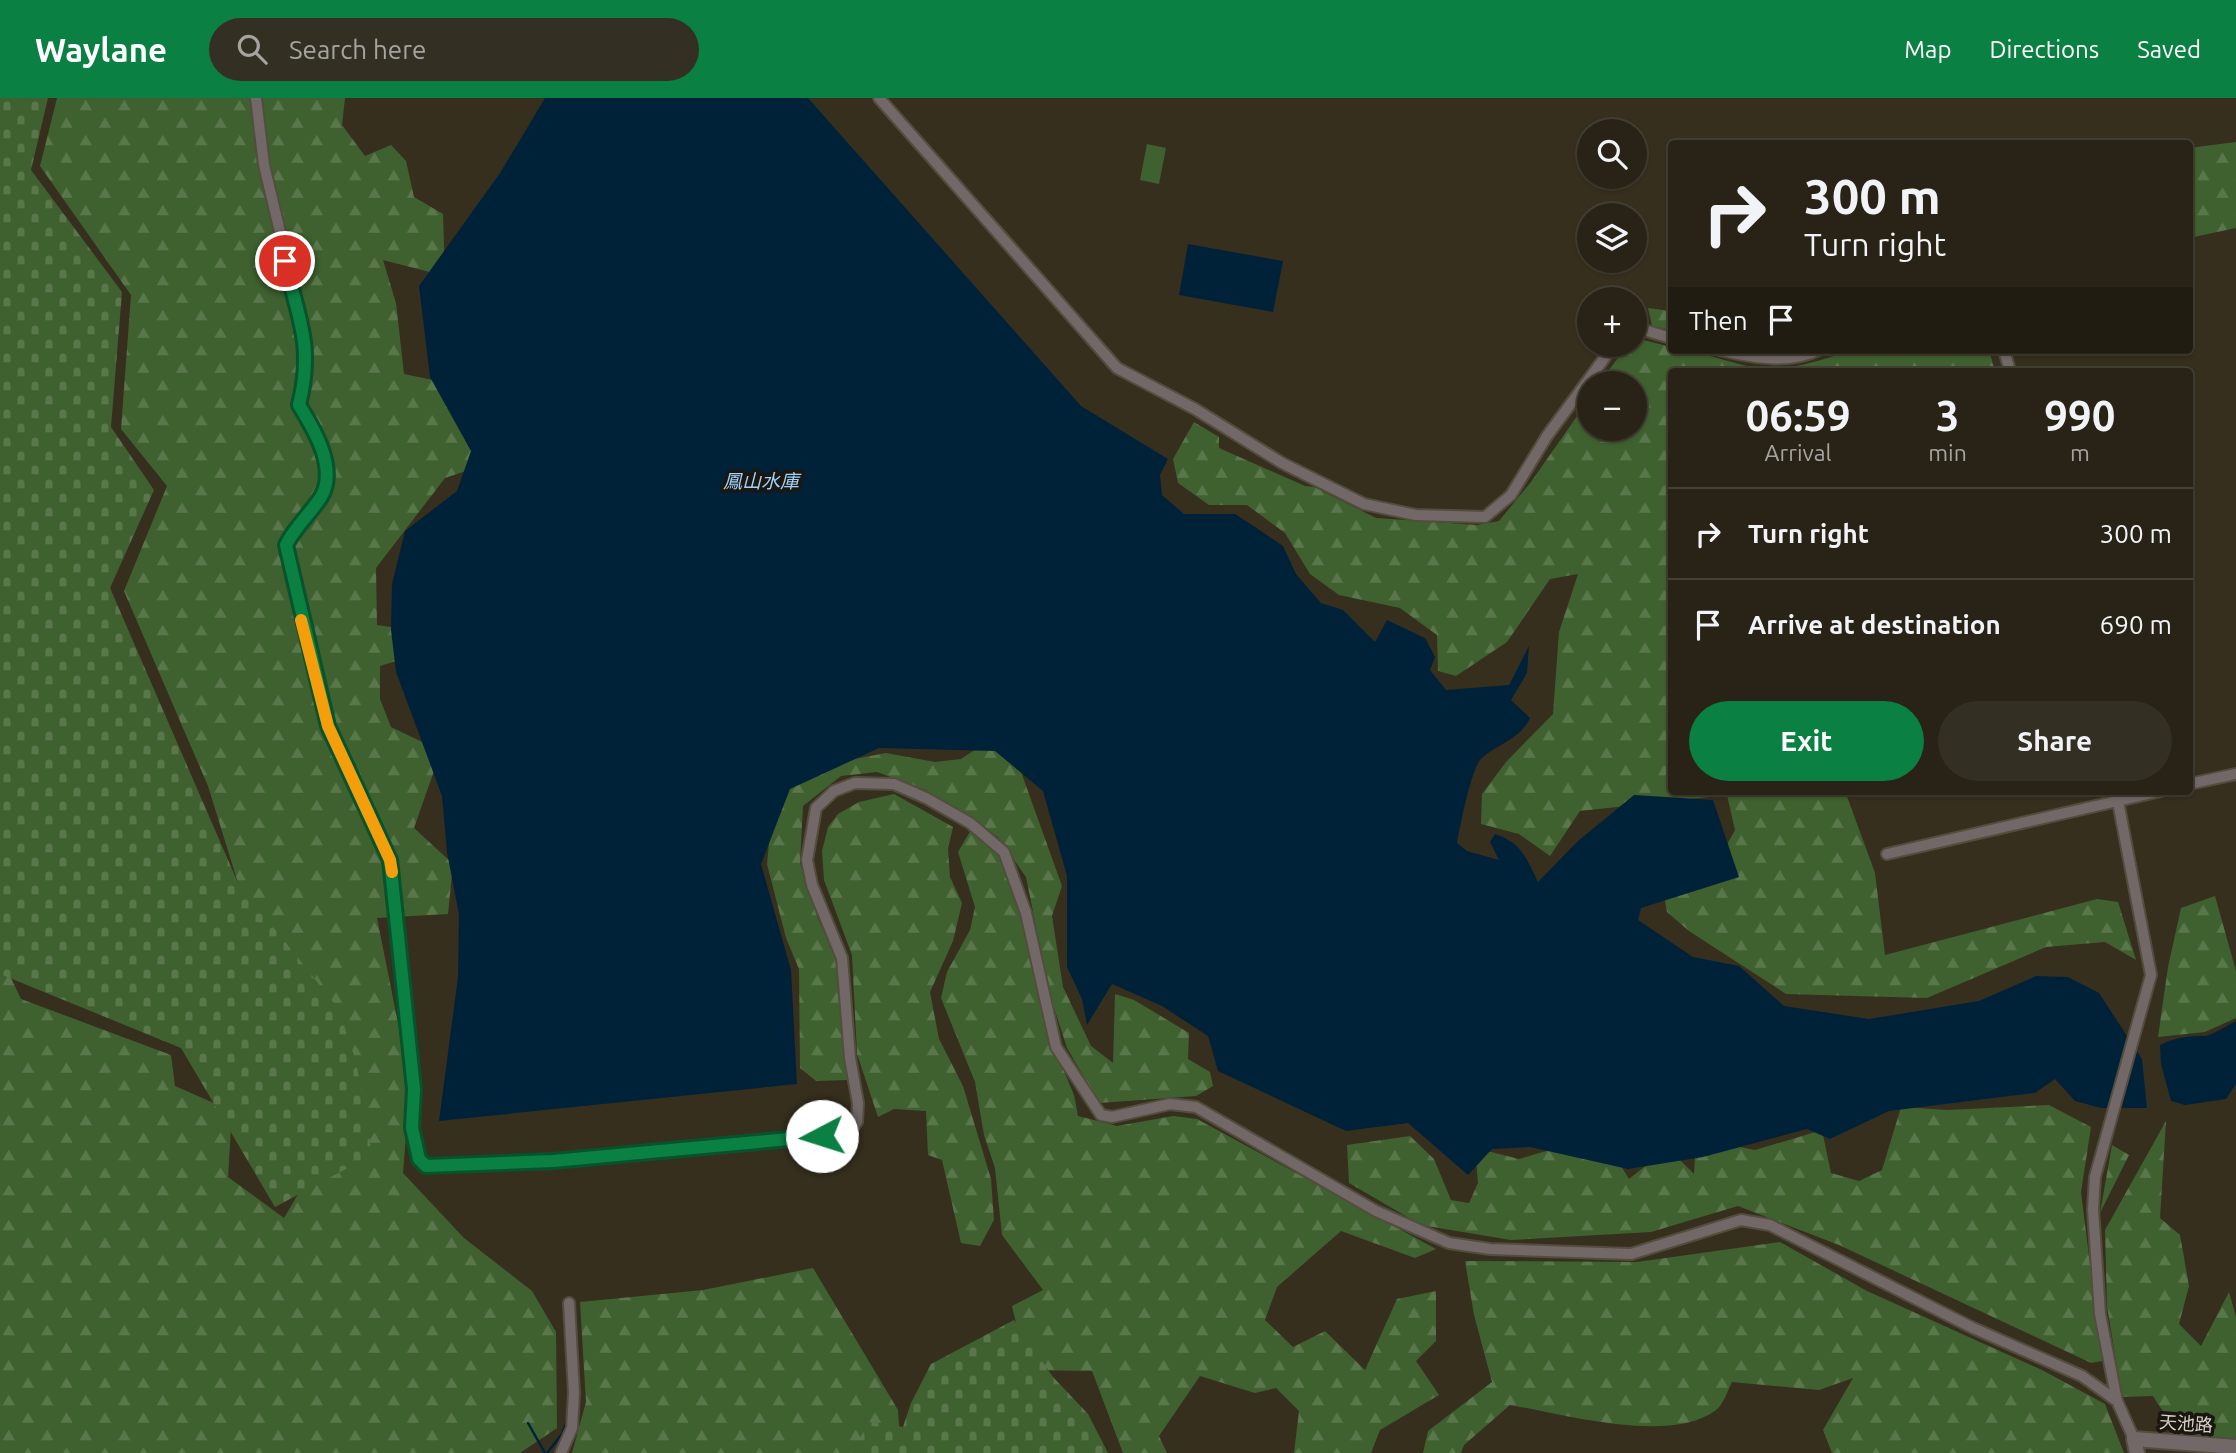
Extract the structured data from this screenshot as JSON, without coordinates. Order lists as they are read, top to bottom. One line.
{"streets":{"street":["天池路"]},"water":["鳳山水庫"],"page":{"header":"Waylane","search":"Search here","nav":["Map","Directions","Saved"],"map_buttons":["+","−"],"turn":["300 m","Turn right"],"then":"Then","eta":["06:59","Arrival","3","min","990","m"],"list":[{"name":"Turn right","value":"300 m"},{"name":"Arrive at destination","value":"690 m"}],"buttons":["Exit","Share"]}}
